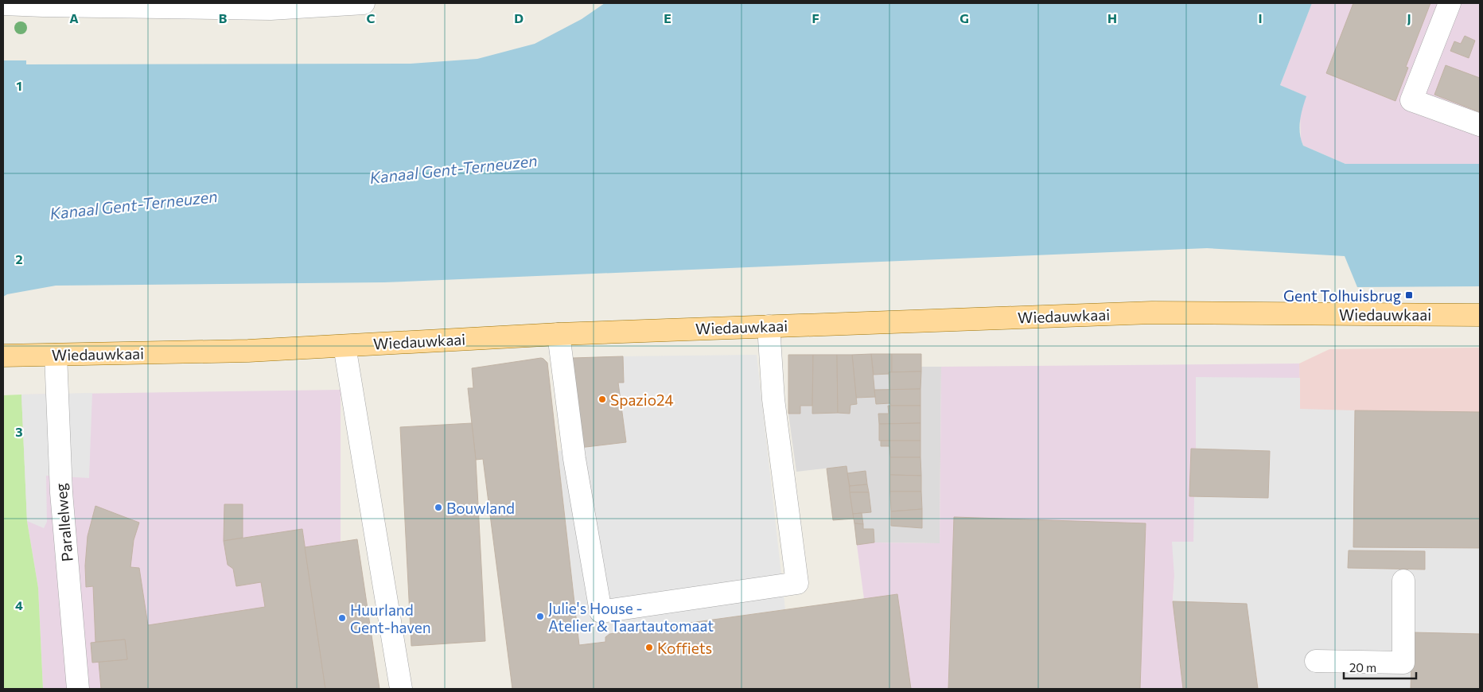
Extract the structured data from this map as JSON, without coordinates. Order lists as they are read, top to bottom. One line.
{"streets":{"main road":["Wiedauwkaai"],"street":["Parallelweg"]},"crossings":[["Wiedauwkaai","Parallelweg"]],"water":["Kanaal Gent-Terneuzen"],"places":{"transit":["Gent Tolhuisbrug"],"other":["Spazio24","Bouwland","Julie's House - Atelier & Taartautomaat","Huurland Gent-haven","Koffiets"]},"scale_bar":"20 m","grid":{"columns":["A","B","C","D","E","F","G","H","I","J"],"rows":["1","2","3","4"]}}
